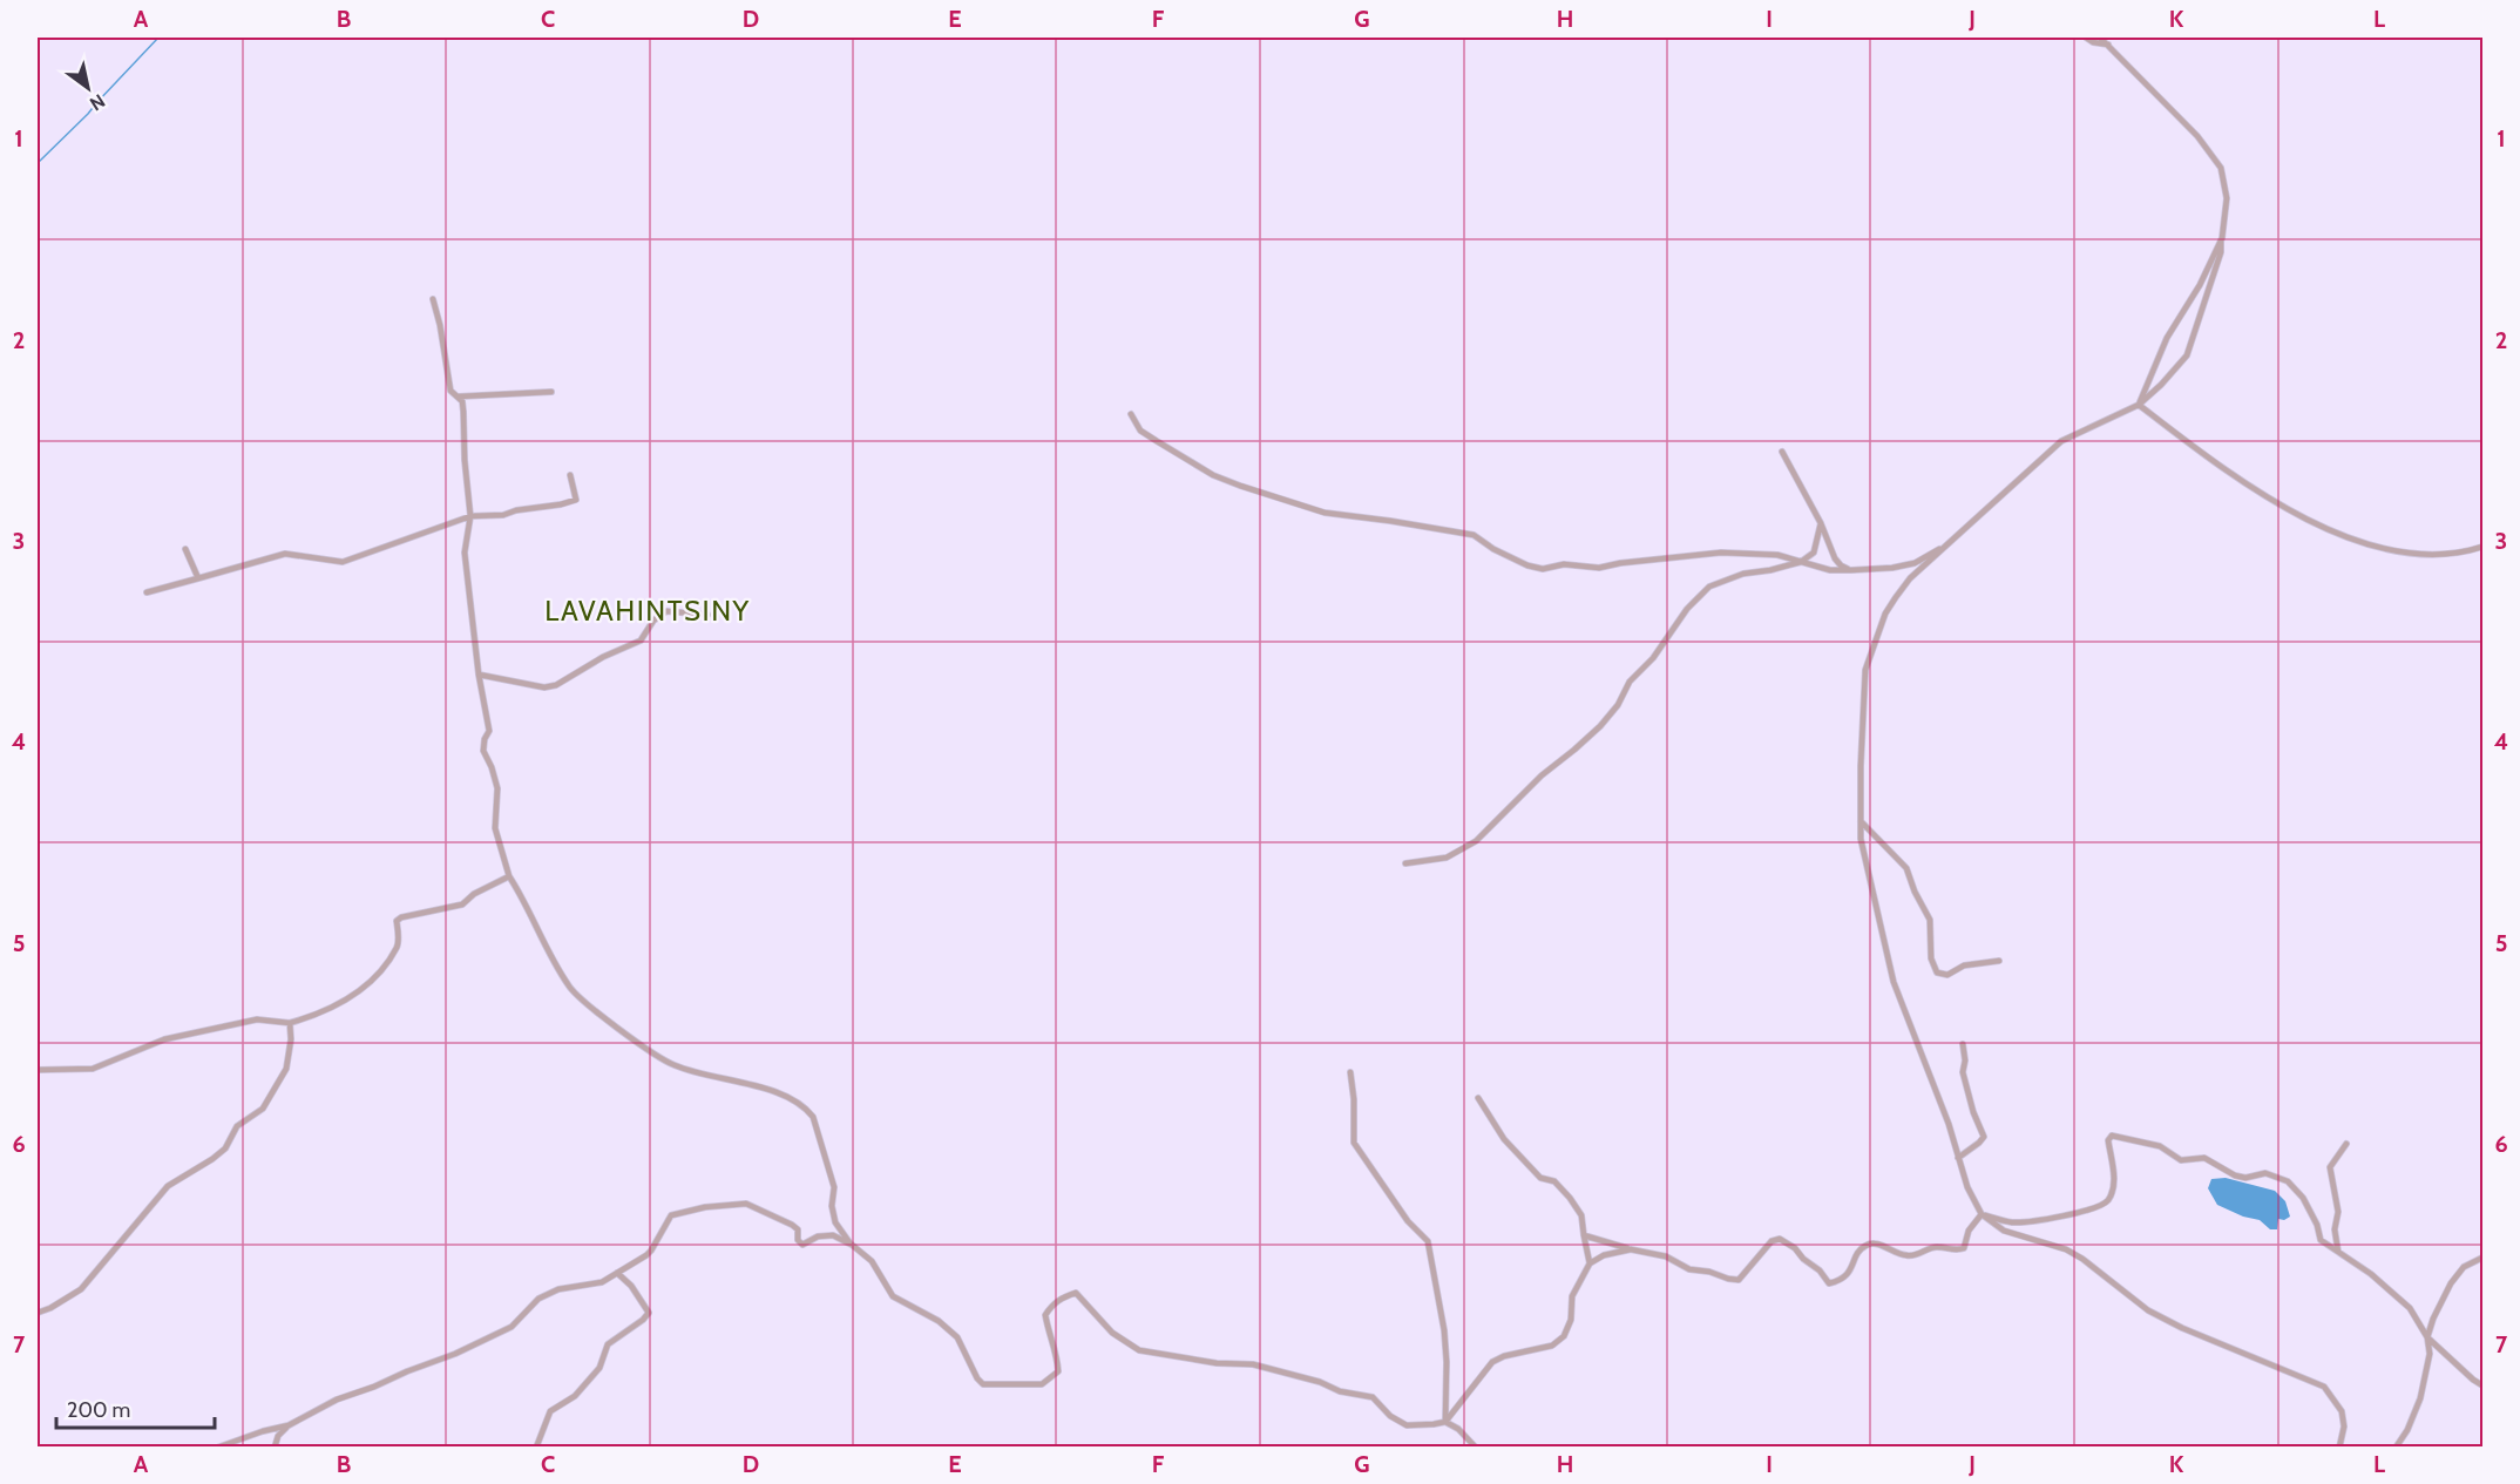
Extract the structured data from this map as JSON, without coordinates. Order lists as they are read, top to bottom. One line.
{"districts":["LAVAHINTSINY"],"scale_bar":"200 m","north":"bottom right","grid":{"columns":["A","B","C","D","E","F","G","H","I","J","K","L"],"rows":["1","2","3","4","5","6","7"]}}
